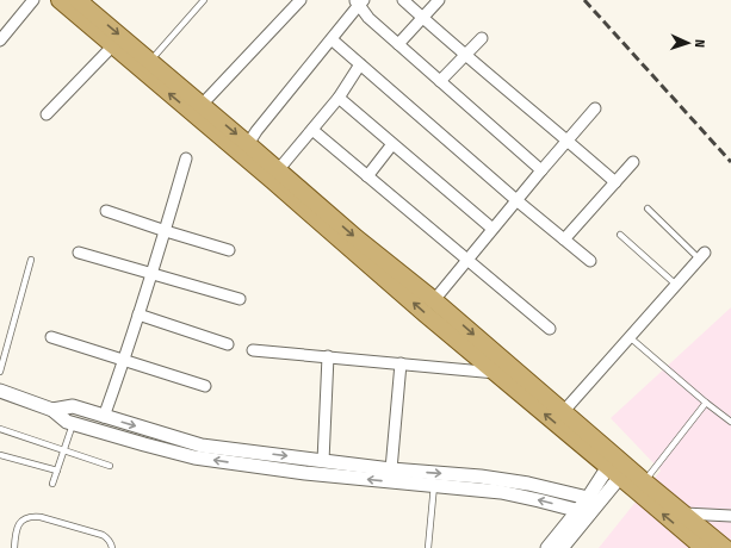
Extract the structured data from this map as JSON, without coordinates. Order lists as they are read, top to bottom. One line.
{"north":"right"}
